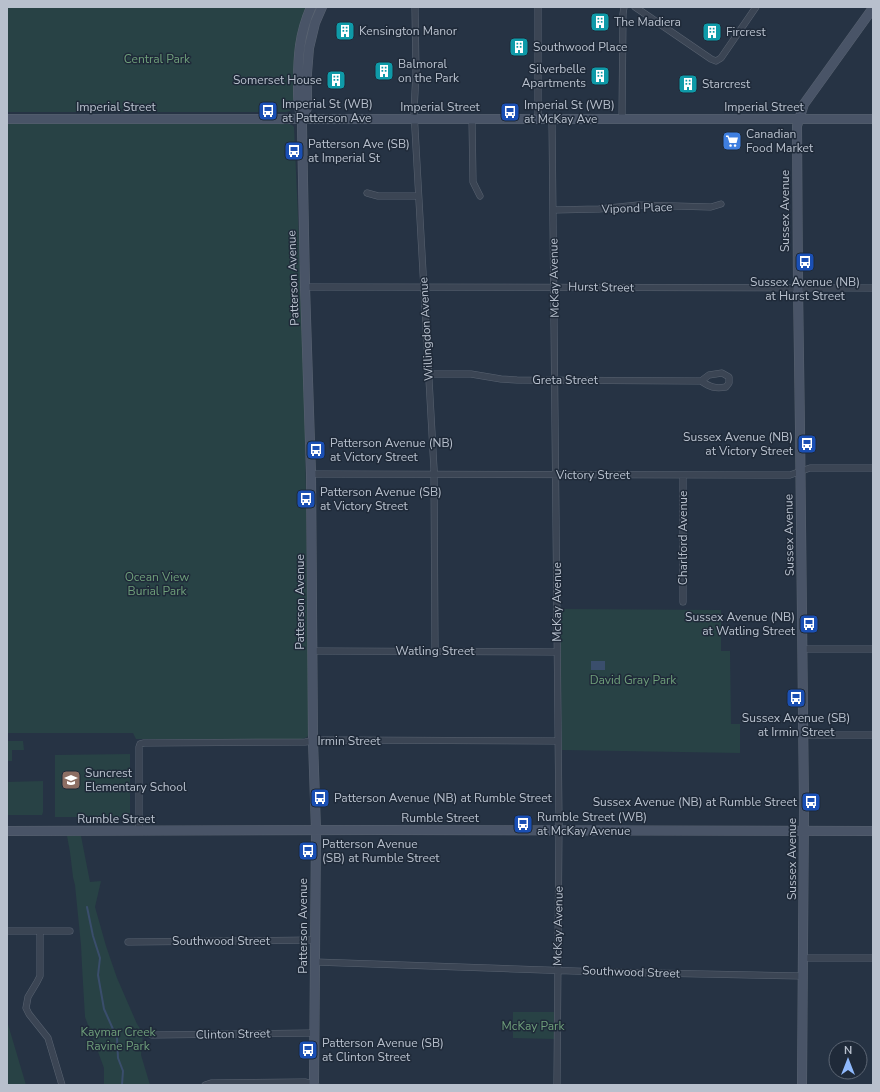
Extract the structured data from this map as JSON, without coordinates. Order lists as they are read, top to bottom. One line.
{"streets":{"street":["Imperial Street","Vipond Place","Sussex Avenue","Patterson Avenue","McKay Avenue","Hurst Street","Willingdon Avenue","Greta Street","Victory Street","Charlford Avenue","Watling Street","Irmin Street","Rumble Street","Southwood Street","Clinton Street"]},"crossings":[["Imperial Street","Sussex Avenue"],["Imperial Street","Patterson Avenue"],["Imperial Street","McKay Avenue"],["Imperial Street","Willingdon Avenue"],["Vipond Place","McKay Avenue"],["Sussex Avenue","Hurst Street"],["Sussex Avenue","Victory Street"],["Sussex Avenue","Rumble Street"],["Sussex Avenue","Southwood Street"],["Patterson Avenue","Hurst Street"],["Patterson Avenue","Victory Street"],["Patterson Avenue","Watling Street"],["Patterson Avenue","Irmin Street"],["Patterson Avenue","Rumble Street"],["Patterson Avenue","Southwood Street"],["Patterson Avenue","Clinton Street"],["McKay Avenue","Hurst Street"],["McKay Avenue","Greta Street"],["McKay Avenue","Victory Street"],["McKay Avenue","Watling Street"],["McKay Avenue","Irmin Street"],["McKay Avenue","Rumble Street"],["McKay Avenue","Southwood Street"],["Hurst Street","Willingdon Avenue"],["Willingdon Avenue","Greta Street"],["Willingdon Avenue","Victory Street"],["Willingdon Avenue","Watling Street"],["Victory Street","Charlford Avenue"],["Irmin Street","Rumble Street"]],"parks":["Central Park","Ocean View Burial Park","David Gray Park","McKay Park","Kaymar Creek Ravine Park"],"places":{"building":["The Madiera","Kensington Manor","Fircrest","Southwood Place","Balmoral on the Park","Silverbelle Apartments","Somerset House","Starcrest"],"bus stop":["Imperial St (WB) at Patterson Ave","Imperial St (WB) at McKay Ave","Patterson Ave (SB) at Imperial St","Sussex Avenue (NB) at Hurst Street","Sussex Avenue (NB) at Victory Street","Patterson Avenue (NB) at Victory Street","Patterson Avenue (SB) at Victory Street","Sussex Avenue (NB) at Watling Street","Sussex Avenue (SB) at Irmin Street","Patterson Avenue (NB) at Rumble Street","Sussex Avenue (NB) at Rumble Street","Rumble Street (WB) at McKay Avenue","Patterson Avenue (SB) at Rumble Street","Patterson Avenue (SB) at Clinton Street"],"supermarket":["Canadian Food Market"],"school or university":["Suncrest Elementary School"]},"north":"top"}
